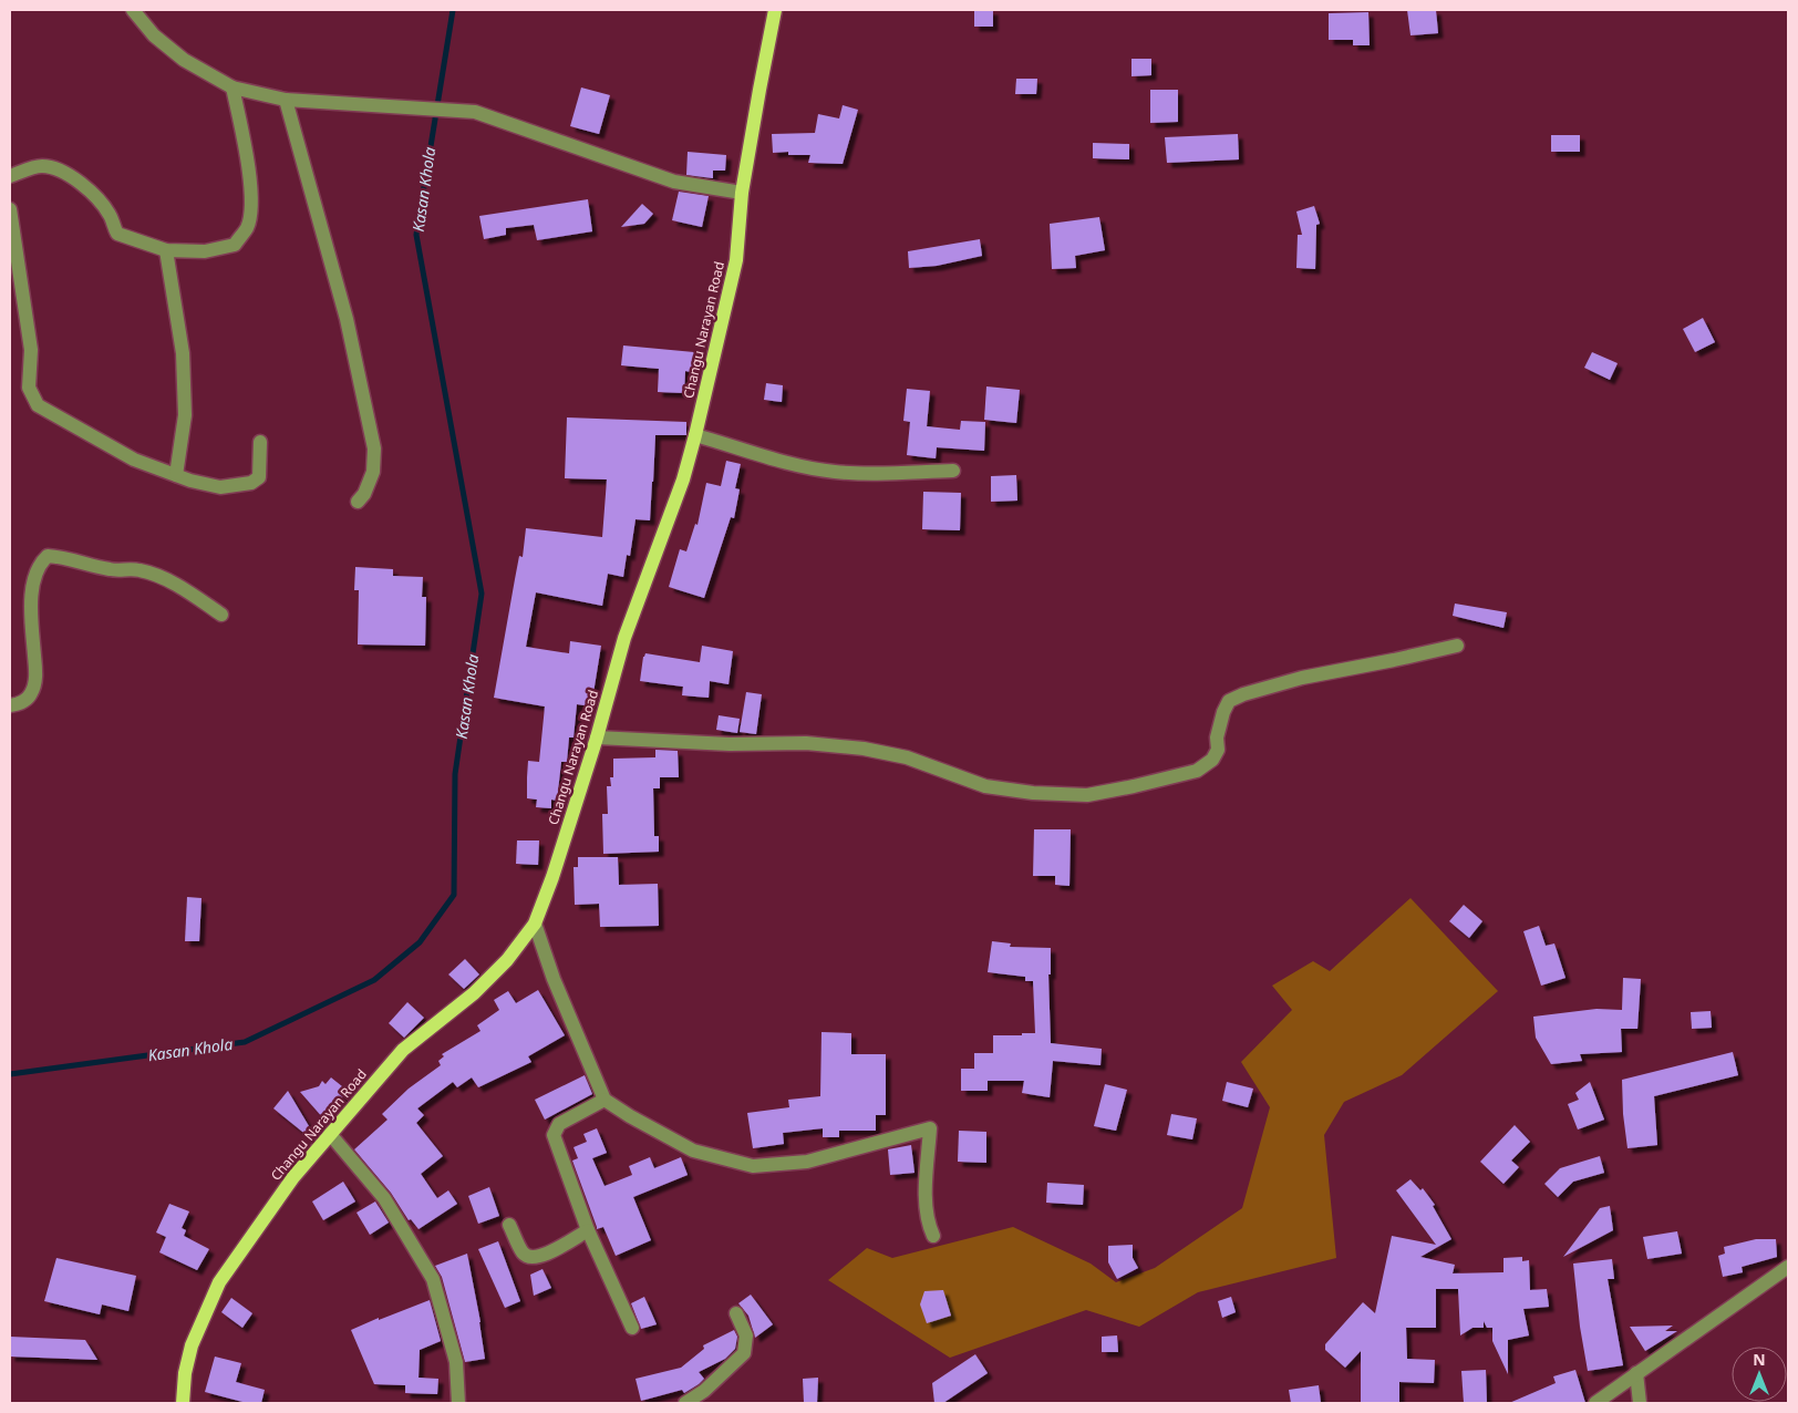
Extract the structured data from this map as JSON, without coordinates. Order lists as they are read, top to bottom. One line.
{"streets":{"main road":["Changu Narayan Road"]},"water":["Kasan Khola"],"north":"top"}
